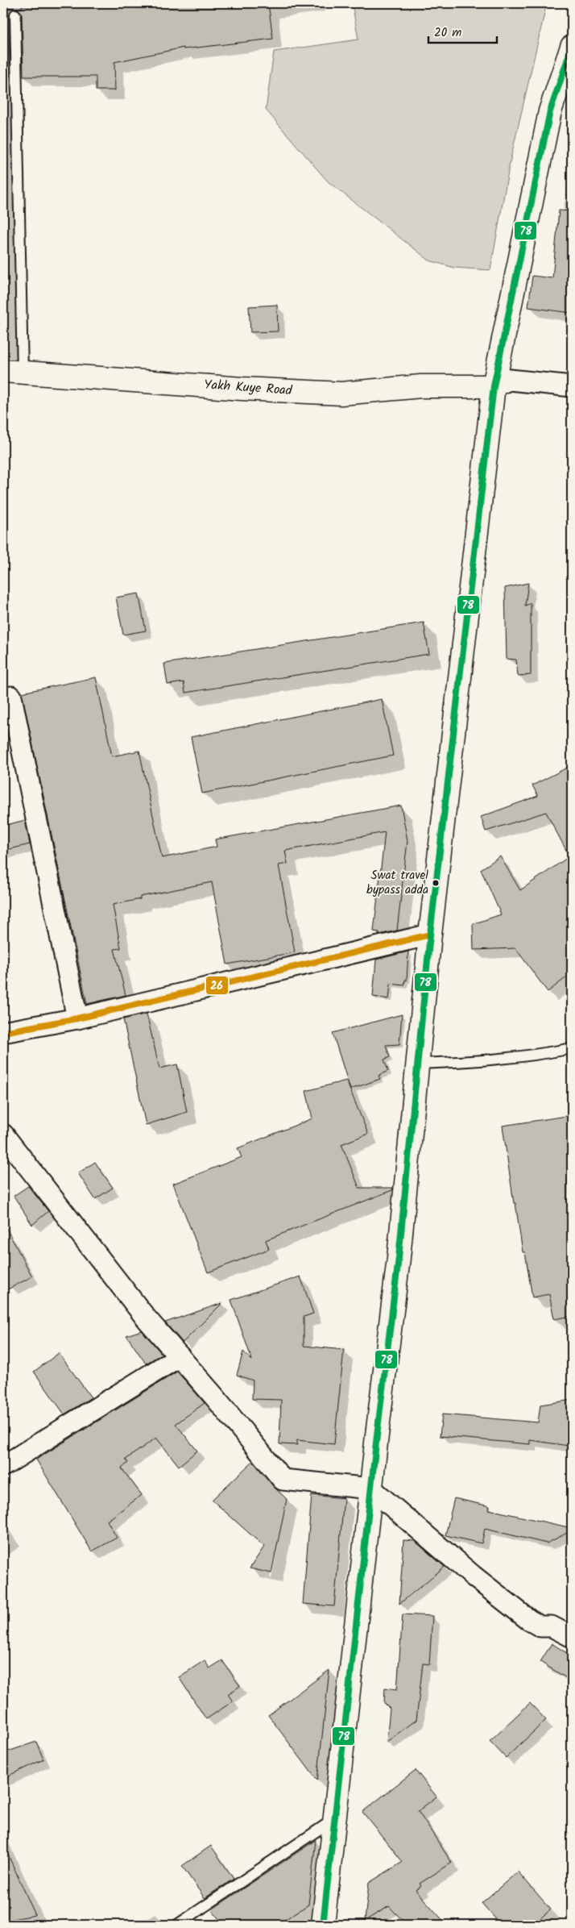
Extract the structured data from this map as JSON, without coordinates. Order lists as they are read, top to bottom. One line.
{"streets":{"main road":["Yakh Kuye Road"]},"places":["Swat travel bypass adda"],"lines":["transit line 78","transit line 26"],"scale_bar":"20 m"}
